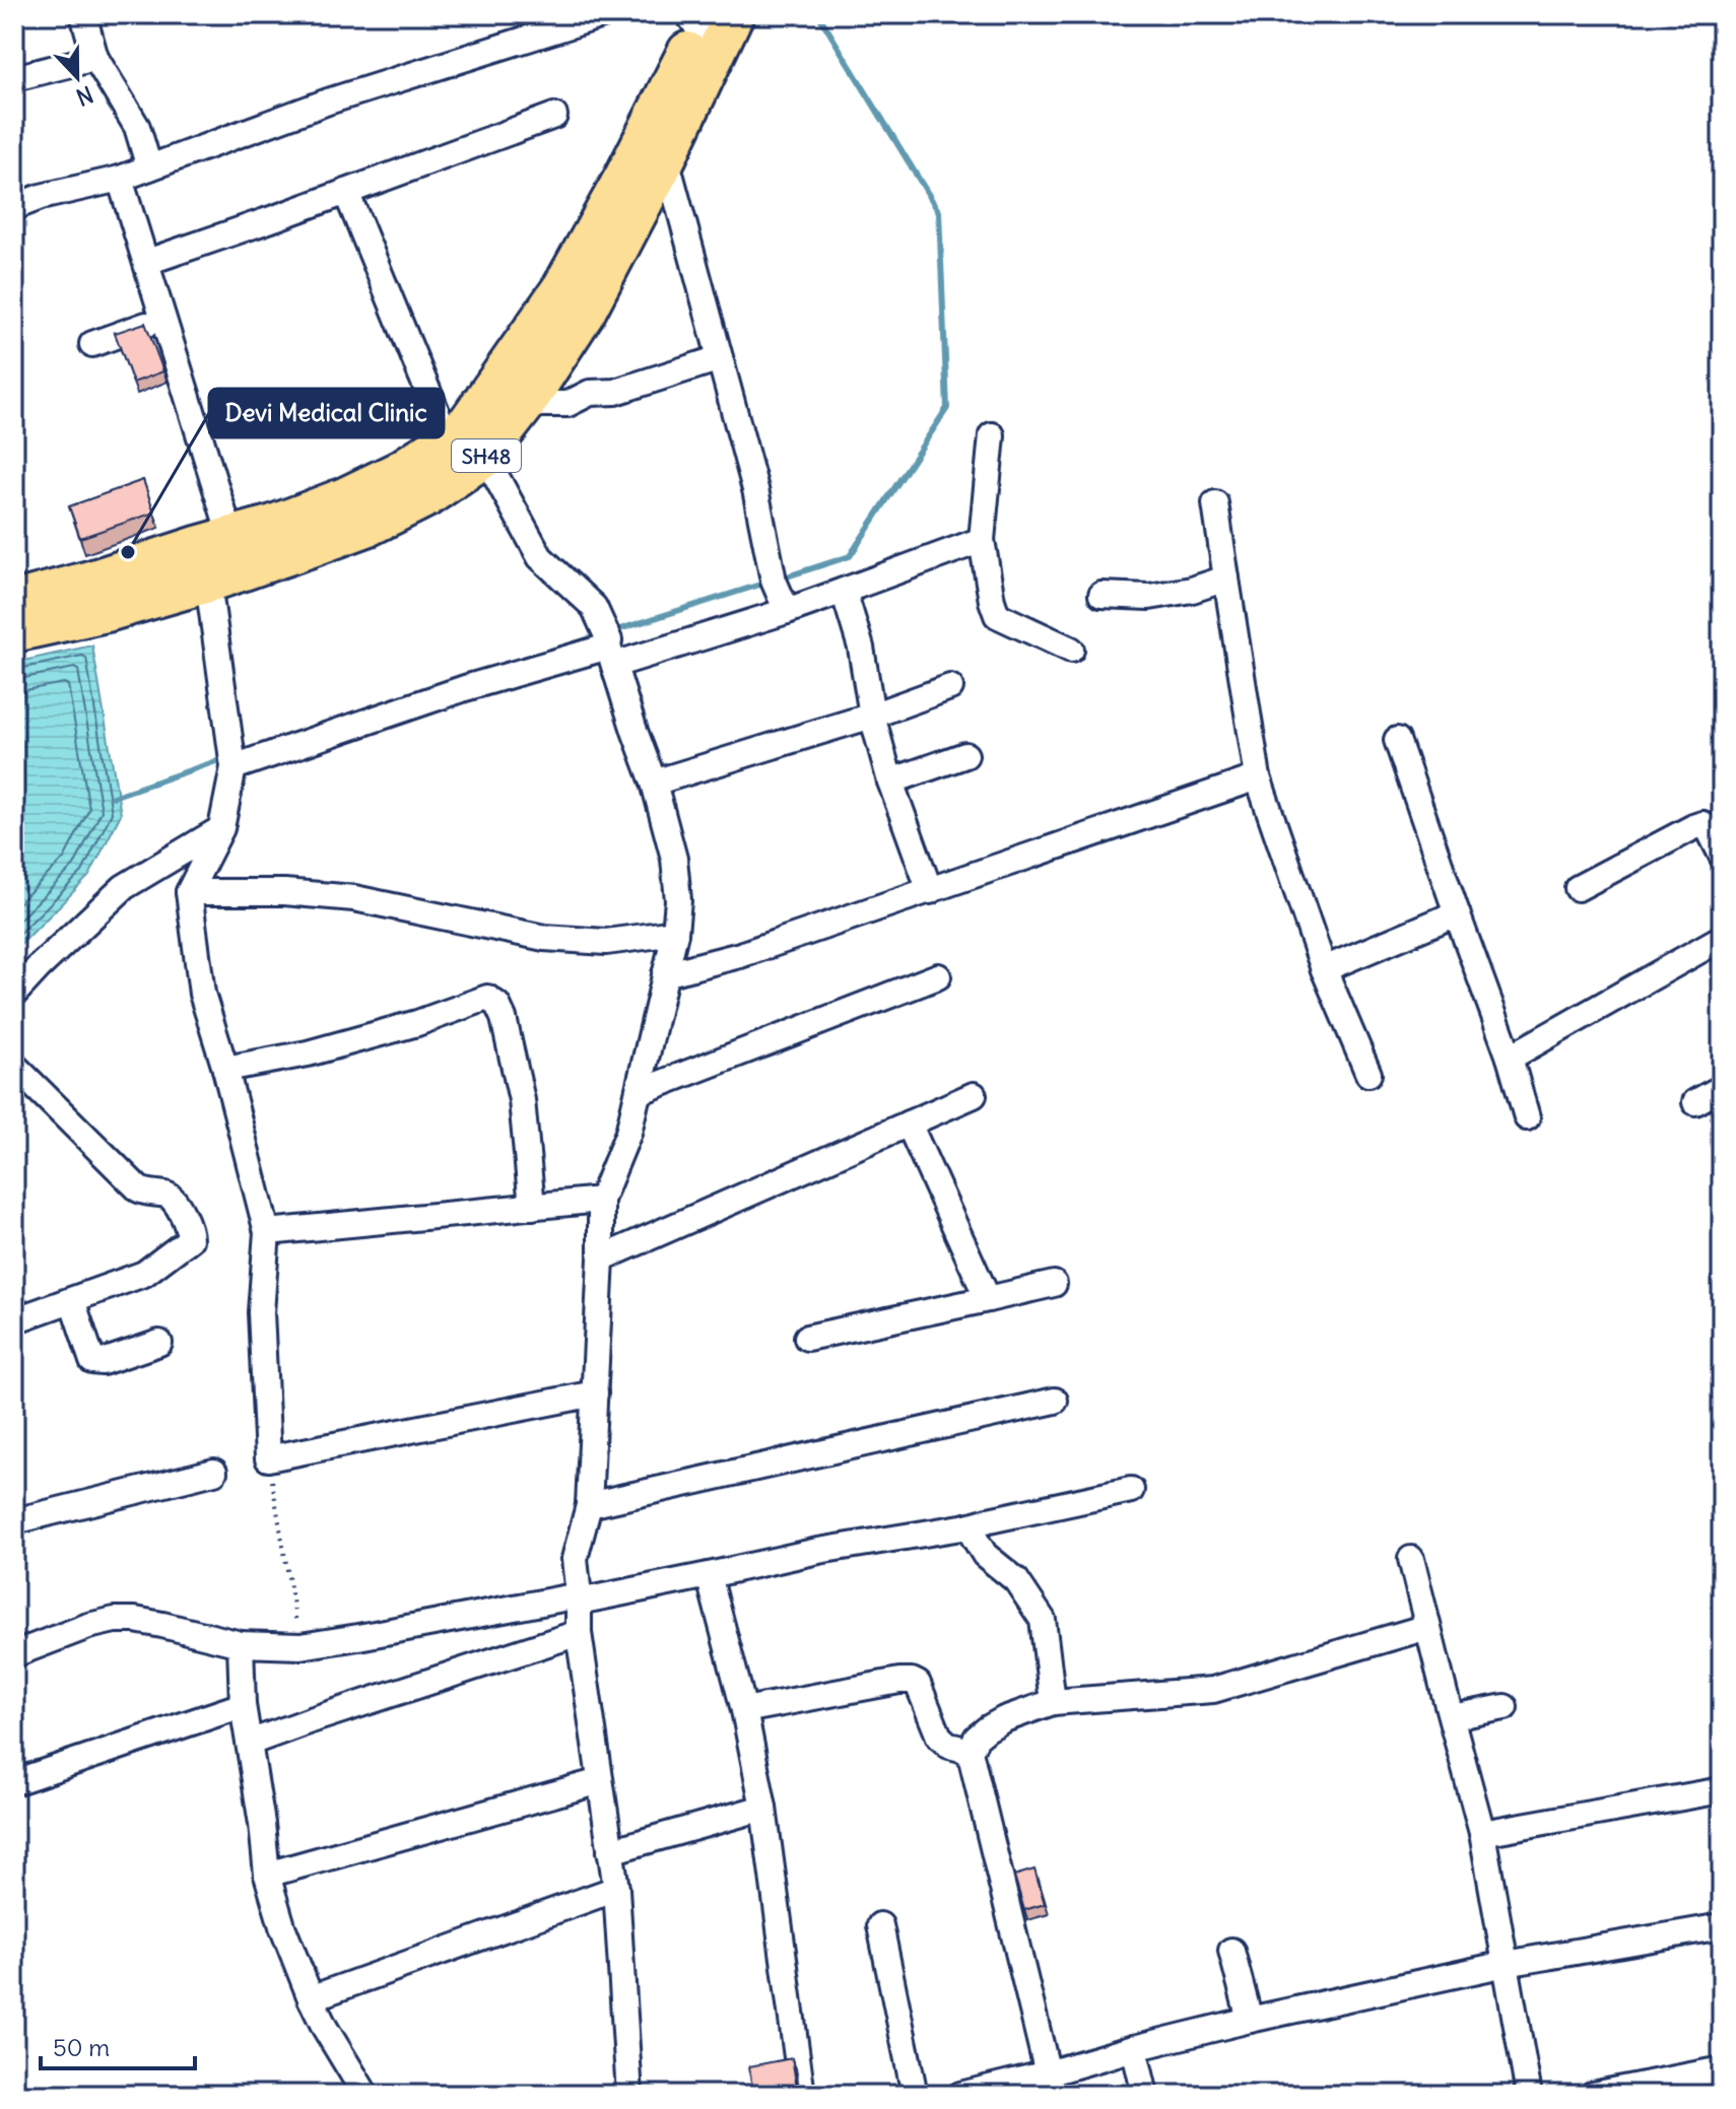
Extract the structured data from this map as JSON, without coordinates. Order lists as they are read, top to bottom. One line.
{"streets":{"main road":["SH48"]},"places":["Devi Medical Clinic"],"scale_bar":"50 m","north":"bottom"}
